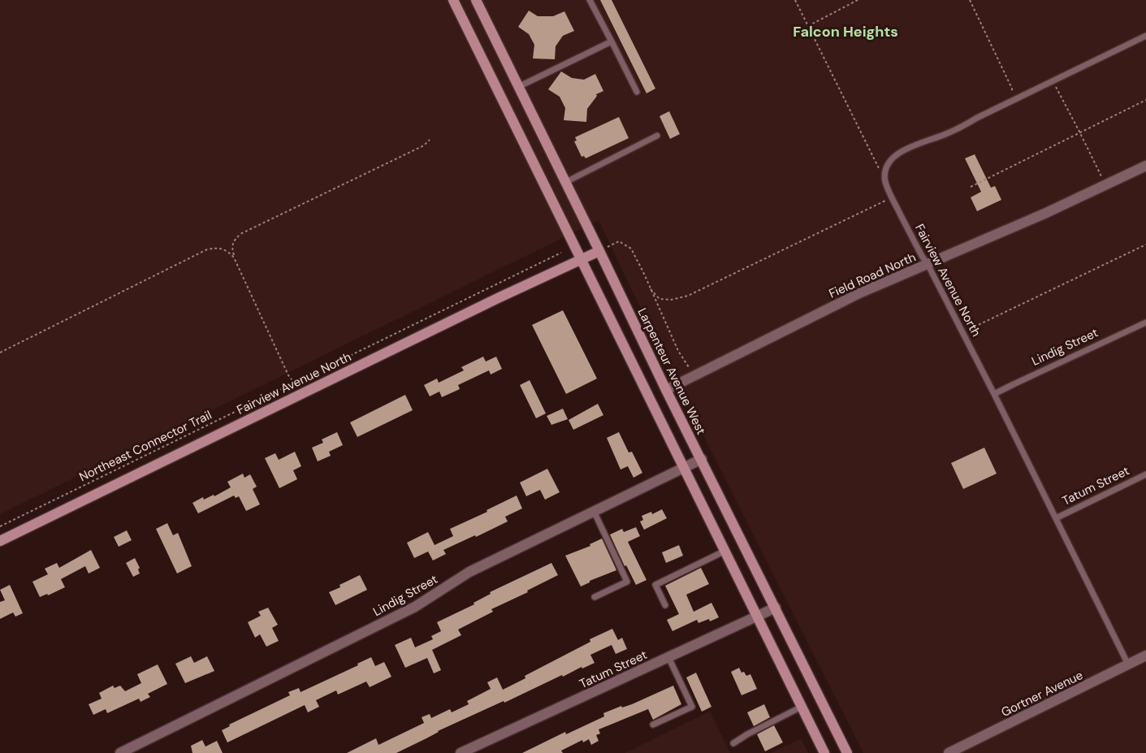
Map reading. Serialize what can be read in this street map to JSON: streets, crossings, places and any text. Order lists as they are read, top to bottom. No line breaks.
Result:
{"streets":{"main road":["Fairview Avenue North","Larpenteur Avenue West"],"street":["Field Road North","Lindig Street","Tatum Street","Gortner Avenue"],"path":["Northeast Connector Trail"]},"crossings":[["Field Road North","Fairview Avenue North"],["Field Road North","Larpenteur Avenue West"],["Fairview Avenue North","Lindig Street"],["Fairview Avenue North","Larpenteur Avenue West"],["Fairview Avenue North","Tatum Street"],["Fairview Avenue North","Gortner Avenue"],["Lindig Street","Larpenteur Avenue West"],["Larpenteur Avenue West","Tatum Street"]],"districts":["Falcon Heights"]}
